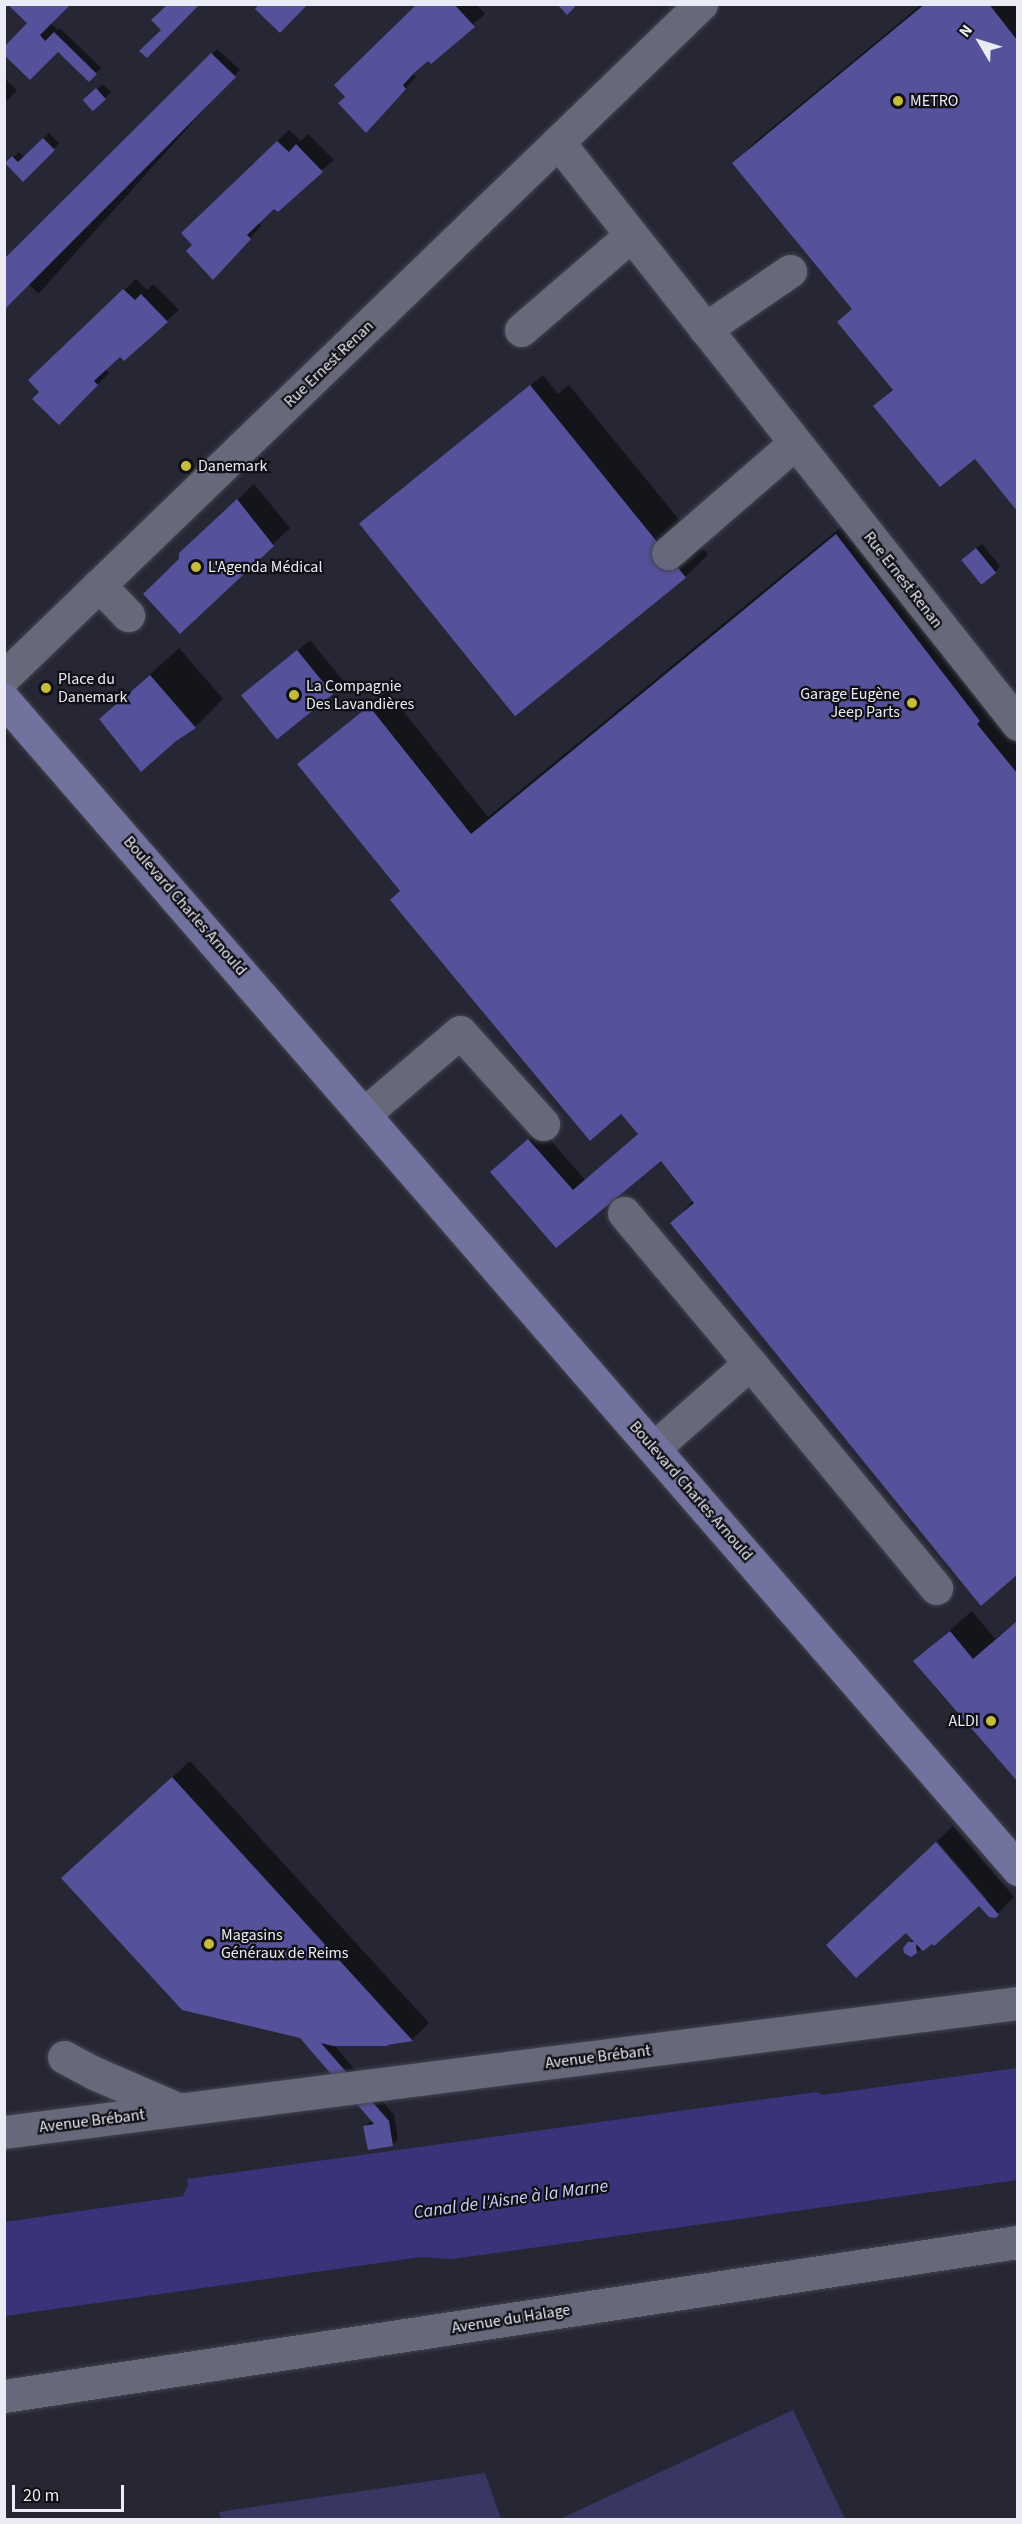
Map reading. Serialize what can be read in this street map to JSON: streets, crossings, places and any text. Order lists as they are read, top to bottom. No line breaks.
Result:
{"streets":{"main road":["Boulevard Charles Arnould"],"street":["Rue Ernest Renan","Avenue Brébant","Avenue du Halage"]},"water":["Canal de l'Aisne à la Marne"],"places":["METRO","Danemark","L'Agenda Médical","Place du Danemark","La Compagnie Des Lavandières","Garage Eugène Jeep Parts","ALDI","Magasins Généraux de Reims"],"scale_bar":"20 m","north":"top left"}
